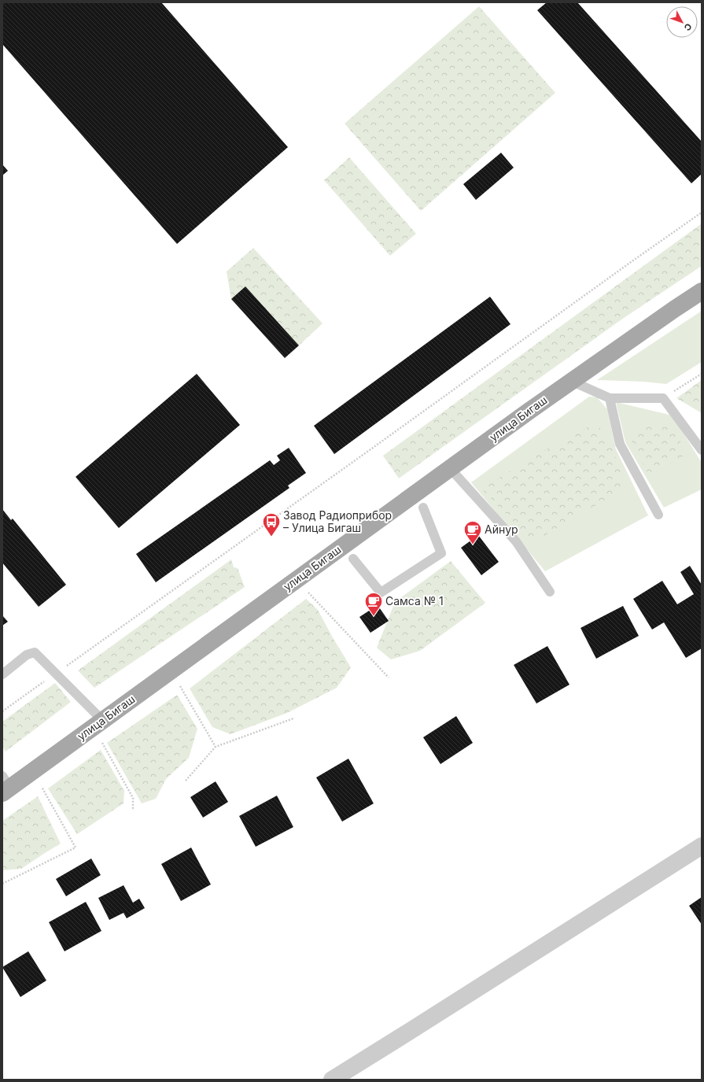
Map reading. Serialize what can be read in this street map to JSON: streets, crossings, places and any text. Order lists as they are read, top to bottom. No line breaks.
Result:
{"streets":{"main road":["улица Бигаш"]},"places":{"bus stop":["Завод Радиоприбор – Улица Бигаш"],"cafe":["Айнур","Самса № 1"]},"north":"bottom right"}
